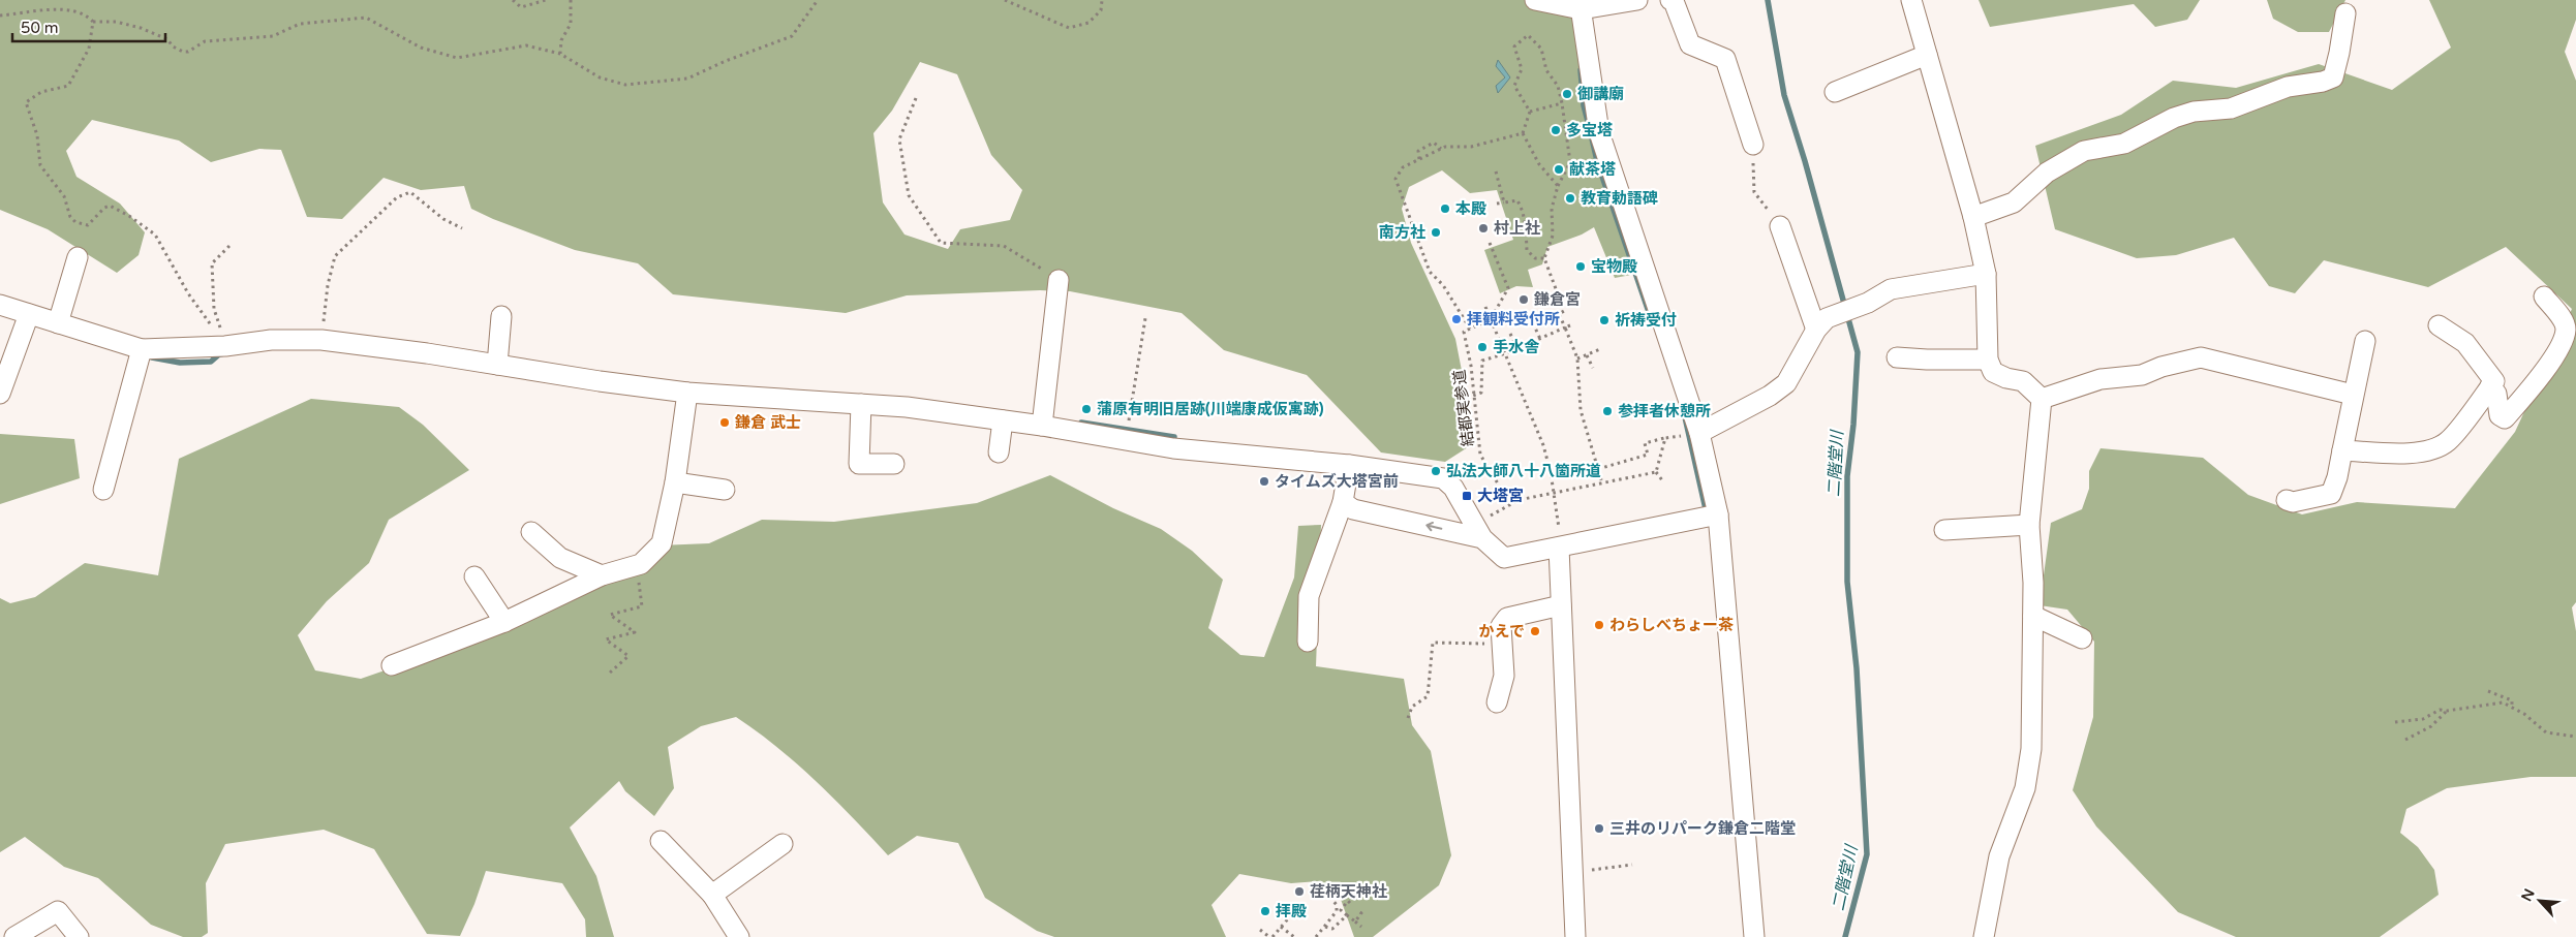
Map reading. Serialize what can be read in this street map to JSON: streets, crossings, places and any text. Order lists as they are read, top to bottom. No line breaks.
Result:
{"streets":{"path":["結都実参道"]},"water":["二階堂川"],"places":{"other":["御講廟","多宝塔","献茶塔","教育勅語碑","本殿","村上社","南方社","宝物殿","鎌倉宮","拝観料受付所","祈祷受付","手水舎","蒲原有明旧居跡(川端康成仮寓跡)","参拝者休憩所","鎌倉 武士","弘法大師八十八箇所道","タイムズ大塔宮前","わらしべちょー茶","かえで","三井のリパーク鎌倉二階堂","荏柄天神社","拝殿"],"transit":["大塔宮"]},"scale_bar":"50 m","north":"top left"}
